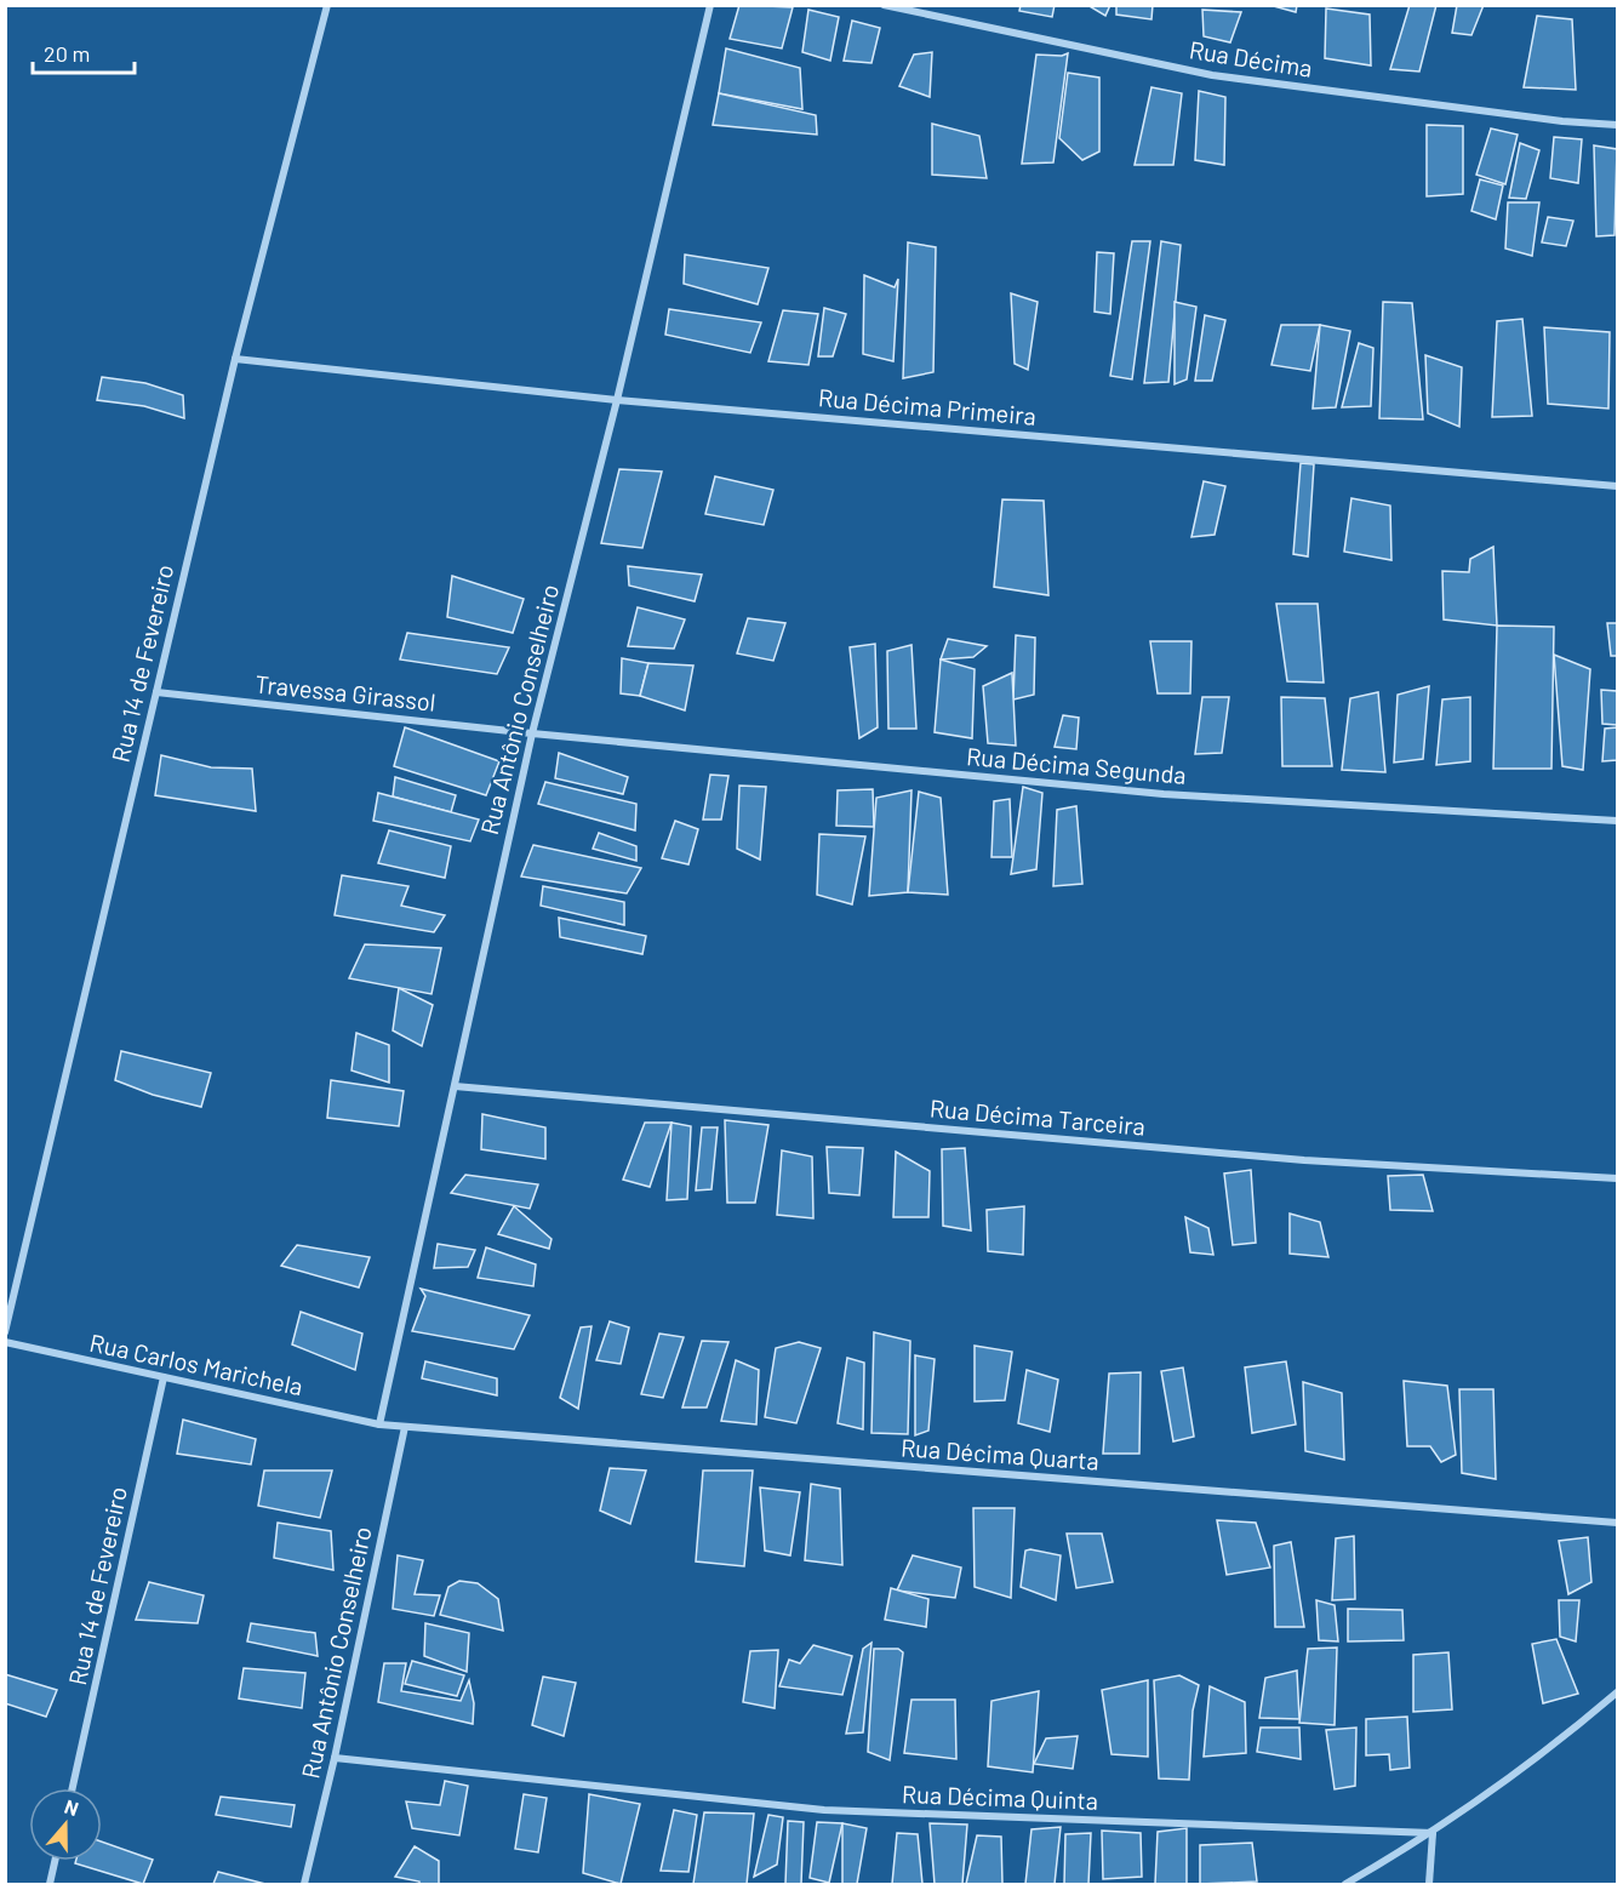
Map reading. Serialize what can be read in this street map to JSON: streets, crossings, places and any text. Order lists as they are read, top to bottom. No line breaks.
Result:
{"streets":{"street":["Rua Décima","Rua Décima Primeira","Rua 14 de Fevereiro","Travessa Girassol","Rua Antônio Conselheiro","Rua Décima Segunda","Rua Décima Tarceira","Rua Carlos Marichela","Rua Décima Quarta","Rua Décima Quinta"]},"crossings":[["Rua Décima Primeira","Rua 14 de Fevereiro"],["Rua Décima Primeira","Rua Antônio Conselheiro"],["Rua 14 de Fevereiro","Travessa Girassol"],["Rua 14 de Fevereiro","Rua Carlos Marichela"],["Travessa Girassol","Rua Antônio Conselheiro"],["Travessa Girassol","Rua Décima Segunda"],["Rua Antônio Conselheiro","Rua Décima Segunda"],["Rua Antônio Conselheiro","Rua Décima Tarceira"],["Rua Antônio Conselheiro","Rua Carlos Marichela"],["Rua Antônio Conselheiro","Rua Décima Quarta"],["Rua Antônio Conselheiro","Rua Décima Quinta"],["Rua Carlos Marichela","Rua Décima Quarta"]],"scale_bar":"20 m","north":"top"}
